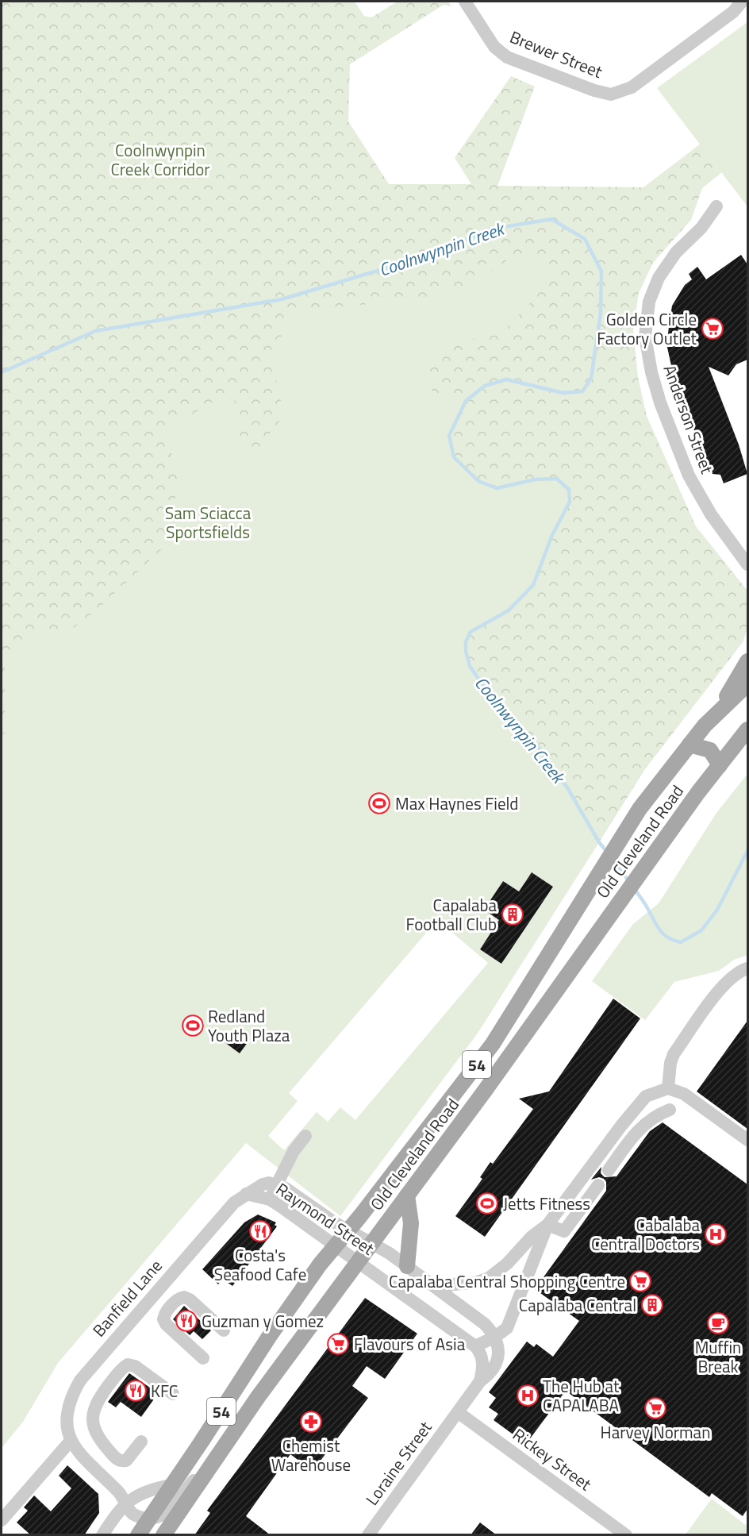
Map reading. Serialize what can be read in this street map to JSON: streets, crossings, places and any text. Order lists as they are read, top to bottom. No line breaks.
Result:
{"streets":{"main road":["Old Cleveland Road","54"],"street":["Brewer Street","Anderson Street","Raymond Street","Banfield Lane","Rickey Street","Loraine Street"]},"crossings":[["Old Cleveland Road","Raymond Street"],["Old Cleveland Road","Banfield Lane"],["Raymond Street","Banfield Lane"],["Rickey Street","Loraine Street"]],"water":["Coolnwynpin Creek"],"parks":["Coolnwynpin Creek Corridor","Sam Sciacca Sportsfields"],"places":{"supermarket":["Golden Circle Factory Outlet","Capalaba Central Shopping Centre","Flavours of Asia","Harvey Norman"],"sports":["Max Haynes Field","Redland Youth Plaza","Jetts Fitness"],"building":["Capalaba Football Club","Capalaba Central"],"restaurant":["Costa's Seafood Cafe","Guzman y Gomez","KFC"],"hospital":["Cabalaba Central Doctors","The Hub at CAPALABA"],"cafe":["Muffin Break"],"pharmacy":["Chemist Warehouse"]}}
